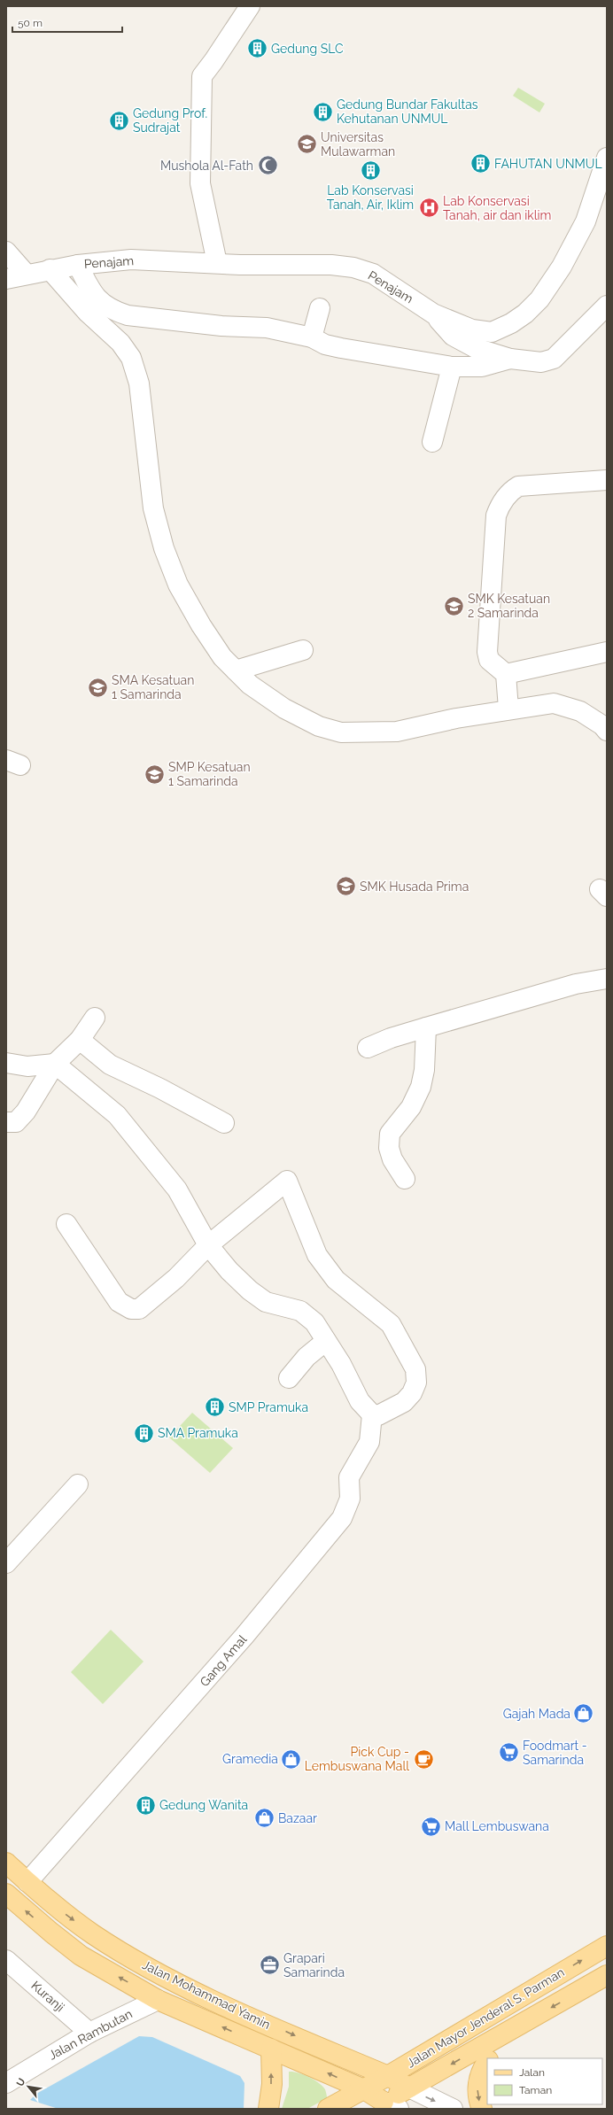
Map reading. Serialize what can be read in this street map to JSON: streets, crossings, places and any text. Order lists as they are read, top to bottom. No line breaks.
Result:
{"streets":{"main road":["Jalan Mohammad Yamin","Jalan Mayor Jenderal S. Parman"],"street":["Penajam","Gang Amal","Kuranji","Jalan Rambutan"]},"crossings":[["Gang Amal","Jalan Mohammad Yamin"],["Jalan Mohammad Yamin","Jalan Mayor Jenderal S. Parman"],["Jalan Mohammad Yamin","Jalan Rambutan"],["Kuranji","Jalan Rambutan"]],"places":{"building":["Gedung SLC","Gedung Bundar Fakultas Kehutanan UNMUL","Gedung Prof. Sudrajat","FAHUTAN UNMUL","Lab Konservasi Tanah, Air, Iklim","SMP Pramuka","SMA Pramuka","Gedung Wanita"],"school or university":["Universitas Mulawarman","SMK Kesatuan 2 Samarinda","SMA Kesatuan 1 Samarinda","SMP Kesatuan 1 Samarinda","SMK Husada Prima"],"mosque":["Mushola Al-Fath"],"hospital":["Lab Konservasi Tanah, air dan iklim"],"shop":["Gajah Mada","Gramedia","Bazaar"],"supermarket":["Foodmart - Samarinda","Mall Lembuswana"],"cafe":["Pick Cup - Lembuswana Mall"],"office":["Grapari Samarinda"]},"legend":["Jalan","Taman"],"scale_bar":"50 m","north":"top left"}
